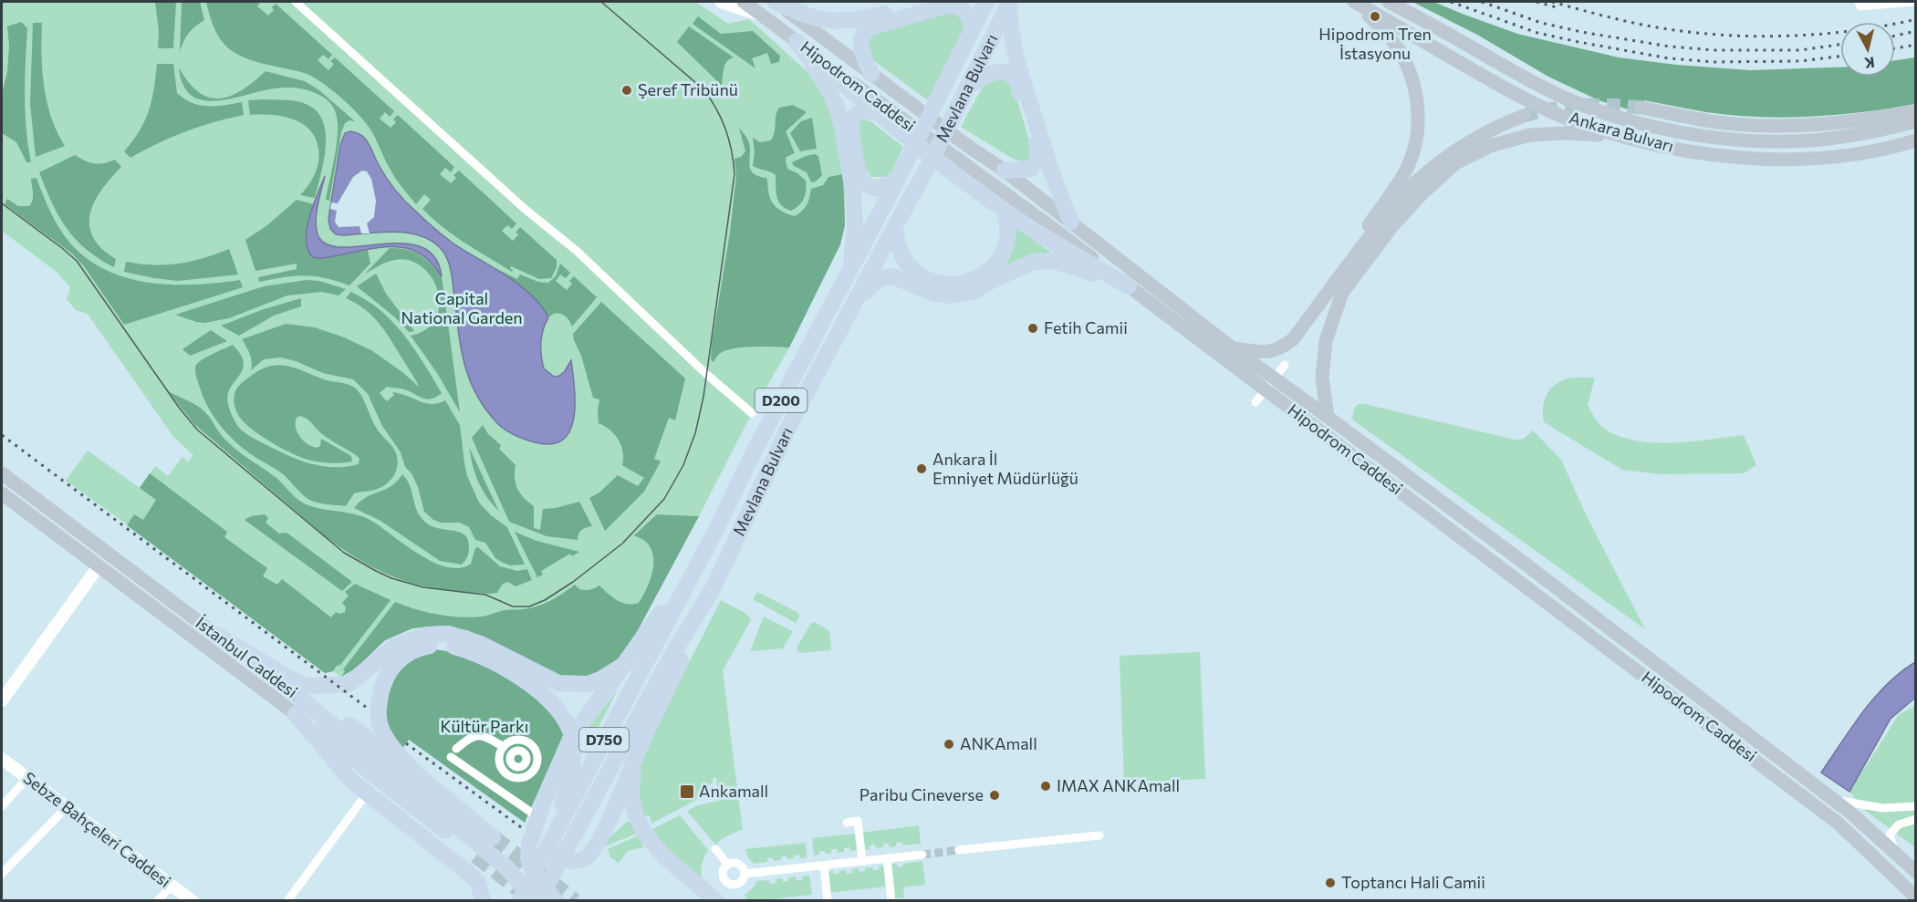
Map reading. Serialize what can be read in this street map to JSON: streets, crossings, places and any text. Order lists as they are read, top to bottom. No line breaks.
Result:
{"streets":{"highway":["Mevlana Bulvarı","D200","İstanbul Caddesi","D750"],"main road":["Hipodrom Caddesi","Ankara Bulvarı"],"street":["Sebze Bahçeleri Caddesi"]},"parks":["Capital National Garden","Kültür Parkı"],"places":{"other":["Hipodrom Tren İstasyonu","Şeref Tribünü","Fetih Camii","Ankara İl Emniyet Müdürlüğü","ANKAmall","IMAX ANKAmall","Paribu Cineverse","Toptancı Hali Camii"],"transit":["Ankamall"]},"north":"bottom"}
